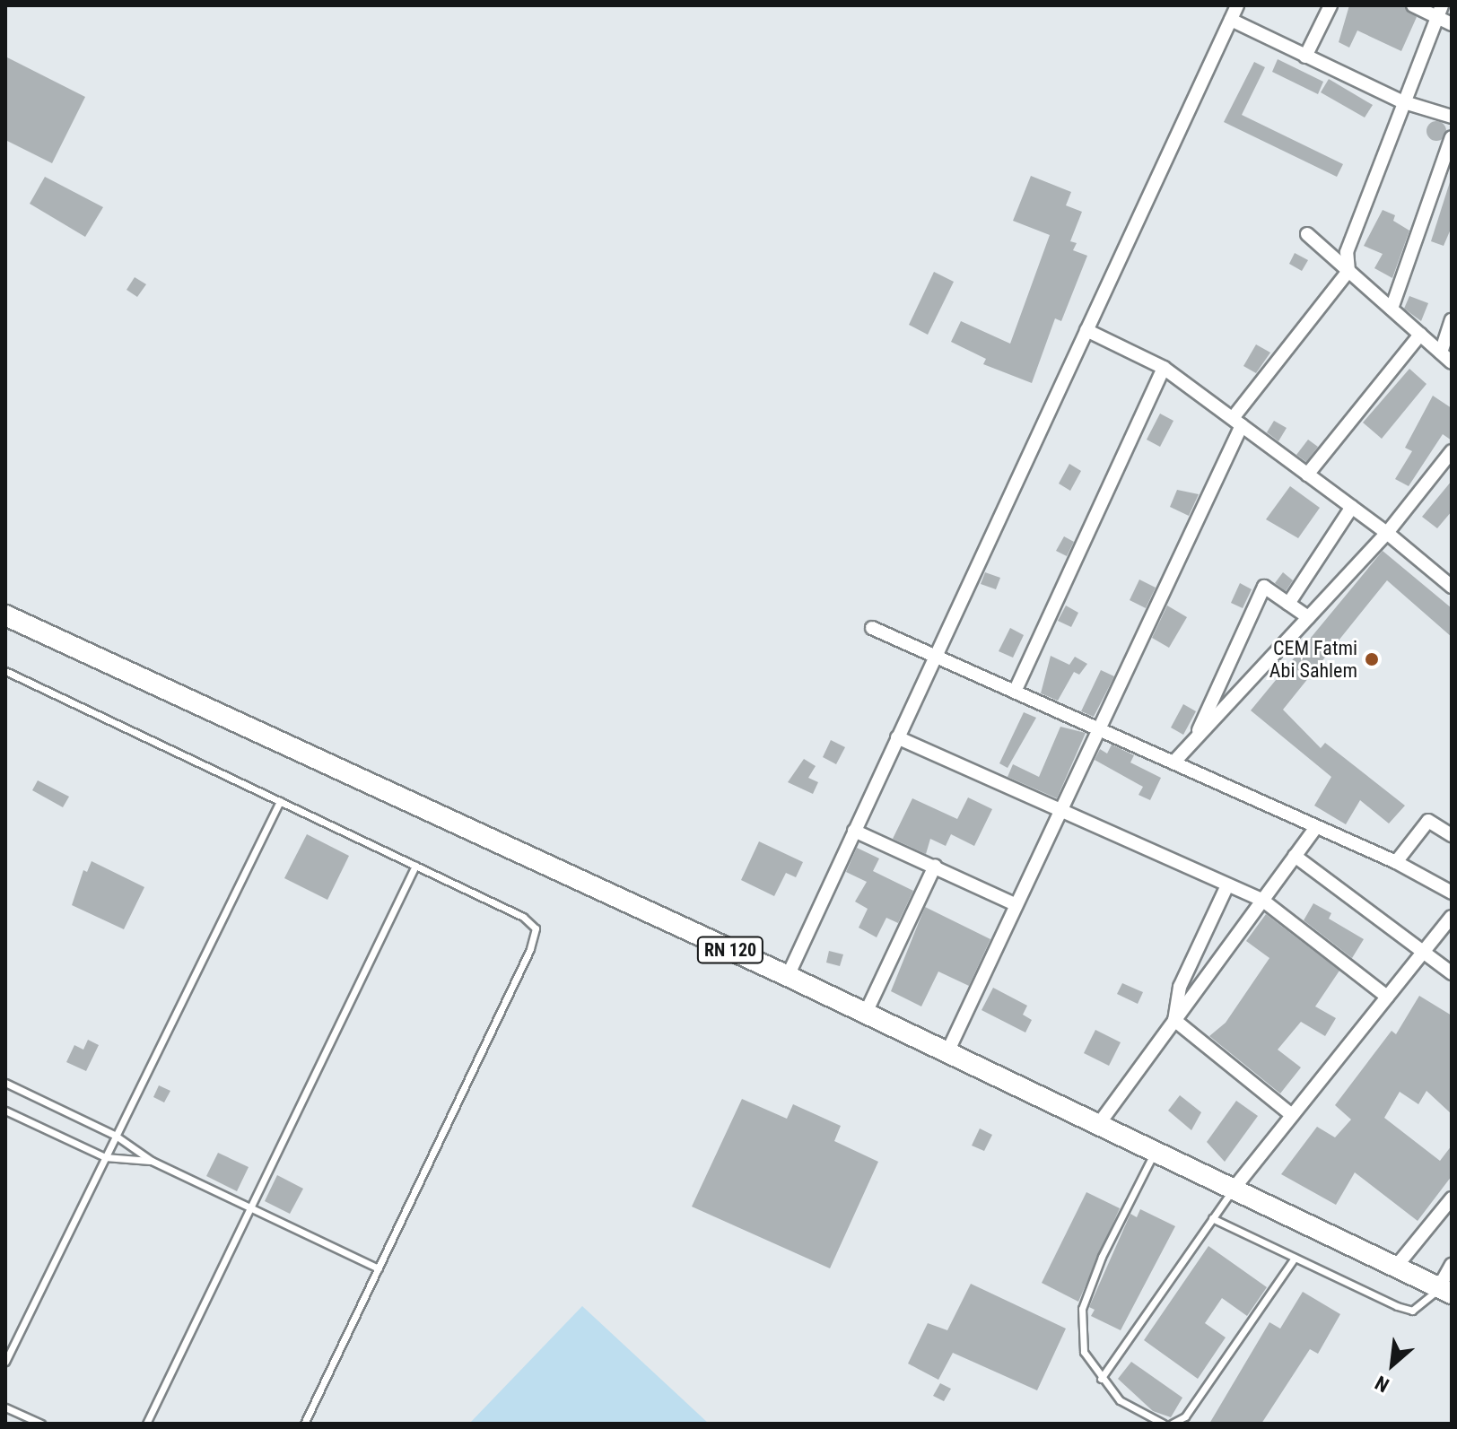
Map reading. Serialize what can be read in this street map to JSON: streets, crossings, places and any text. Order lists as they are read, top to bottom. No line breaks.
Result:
{"streets":{"main road":["RN 120"]},"places":["CEM Fatmi Abi Sahlem"],"north":"bottom left"}
